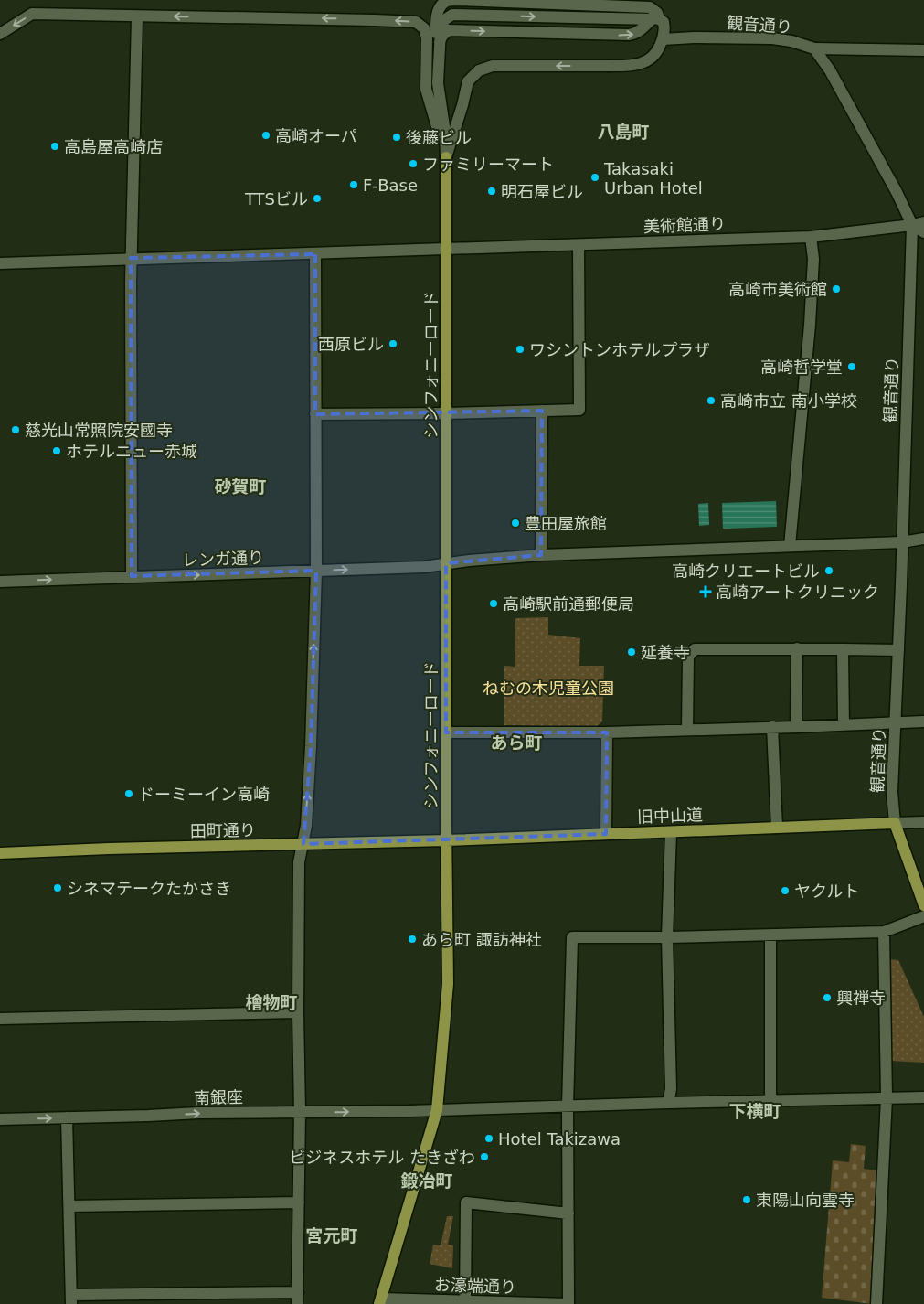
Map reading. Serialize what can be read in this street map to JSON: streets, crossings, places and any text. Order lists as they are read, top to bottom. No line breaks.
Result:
{"streets":{"main road":["観音通り","シンフォニーロード","旧中山道","田町通り"],"street":["美術館通り","レンガ通り","南銀座","お濠端通り"]},"crossings":[["観音通り","美術館通り"],["観音通り","レンガ通り"],["観音通り","旧中山道"],["美術館通り","シンフォニーロード"],["シンフォニーロード","レンガ通り"],["シンフォニーロード","旧中山道"],["シンフォニーロード","田町通り"],["シンフォニーロード","南銀座"],["シンフォニーロード","お濠端通り"],["旧中山道","田町通り"]],"one_way":["レンガ通り"],"districts":["八島町","砂賀町","あら町","檜物町","下横町","鍛冶町","宮元町"],"parks":["ねむの木児童公園"],"places":{"other":["高崎オーパ","後藤ビル","高島屋高崎店","ファミリーマート","Takasaki Urban Hotel","F-Base","明石屋ビル","TTSビル","高崎市美術館","西原ビル","ワシントンホテルプラザ","高崎哲学堂","高崎市立 南小学校","慈光山常照院安國寺","ホテルニュー赤城","豊田屋旅館","高崎クリエートビル","高崎駅前通郵便局","延養寺","ドーミーイン高崎","シネマテークたかさき","ヤクルト","あら町 諏訪神社","興禅寺","Hotel Takizawa","ビジネスホテル たきざわ","東陽山向雲寺"],"health":["高崎アートクリニック"]}}
